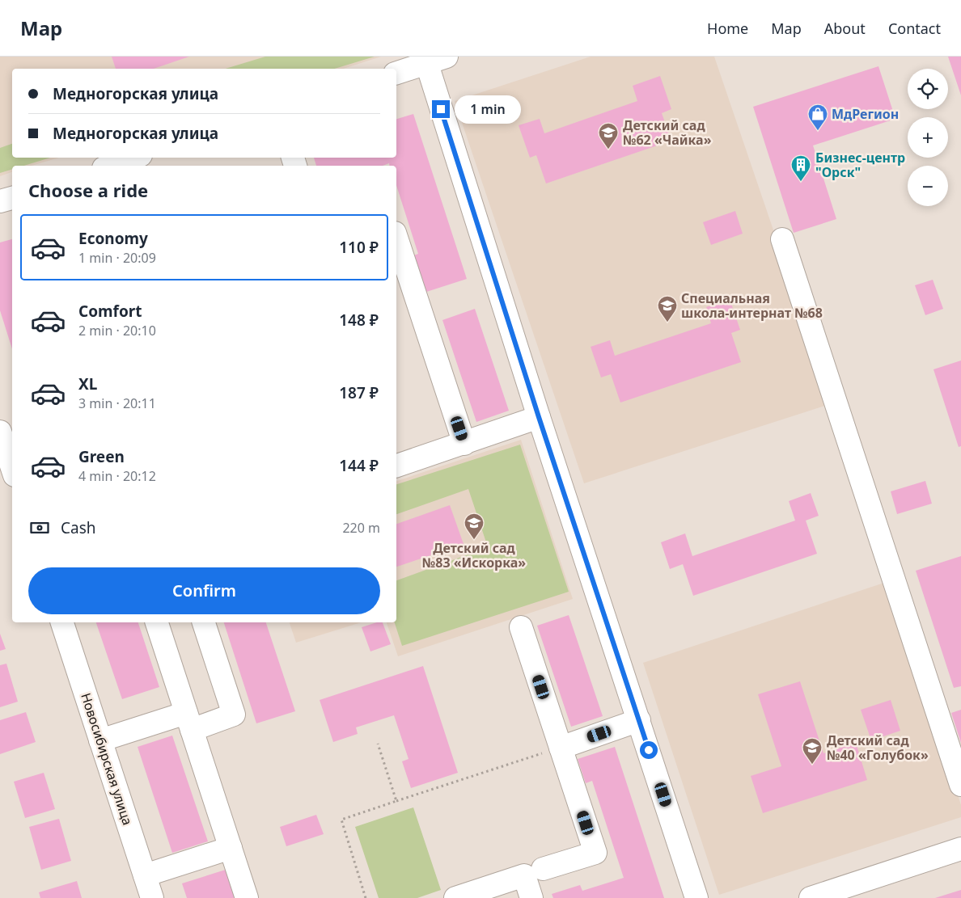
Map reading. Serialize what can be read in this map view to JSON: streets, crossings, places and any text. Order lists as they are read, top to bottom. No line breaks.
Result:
{"streets":{"street":["Новосибирская улица"]},"places":{"shop":["МдРегион"],"school or university":["Детский сад №62 «Чайка»","Специальная школа-интернат №68","Детский сад №83 «Искорка»","Детский сад №40 «Голубок»"],"building":["Бизнес-центр \"Орск\""]},"page":{"header":"Map","nav":["Home","Map","About","Contact"],"map_buttons":["+","−"],"banner":["Медногорская улица","Медногорская улица"],"bubble":"1 min","heading":"Choose a ride","list":[{"name":"Economy","note":"1 min · 20:09","value":"110 ₽"},{"name":"Comfort","note":"2 min · 20:10","value":"148 ₽"},{"name":"XL","note":"3 min · 20:11","value":"187 ₽"},{"name":"Green","note":"4 min · 20:12","value":"144 ₽"}],"pay":["Cash","220 m"],"buttons":"Confirm"}}
